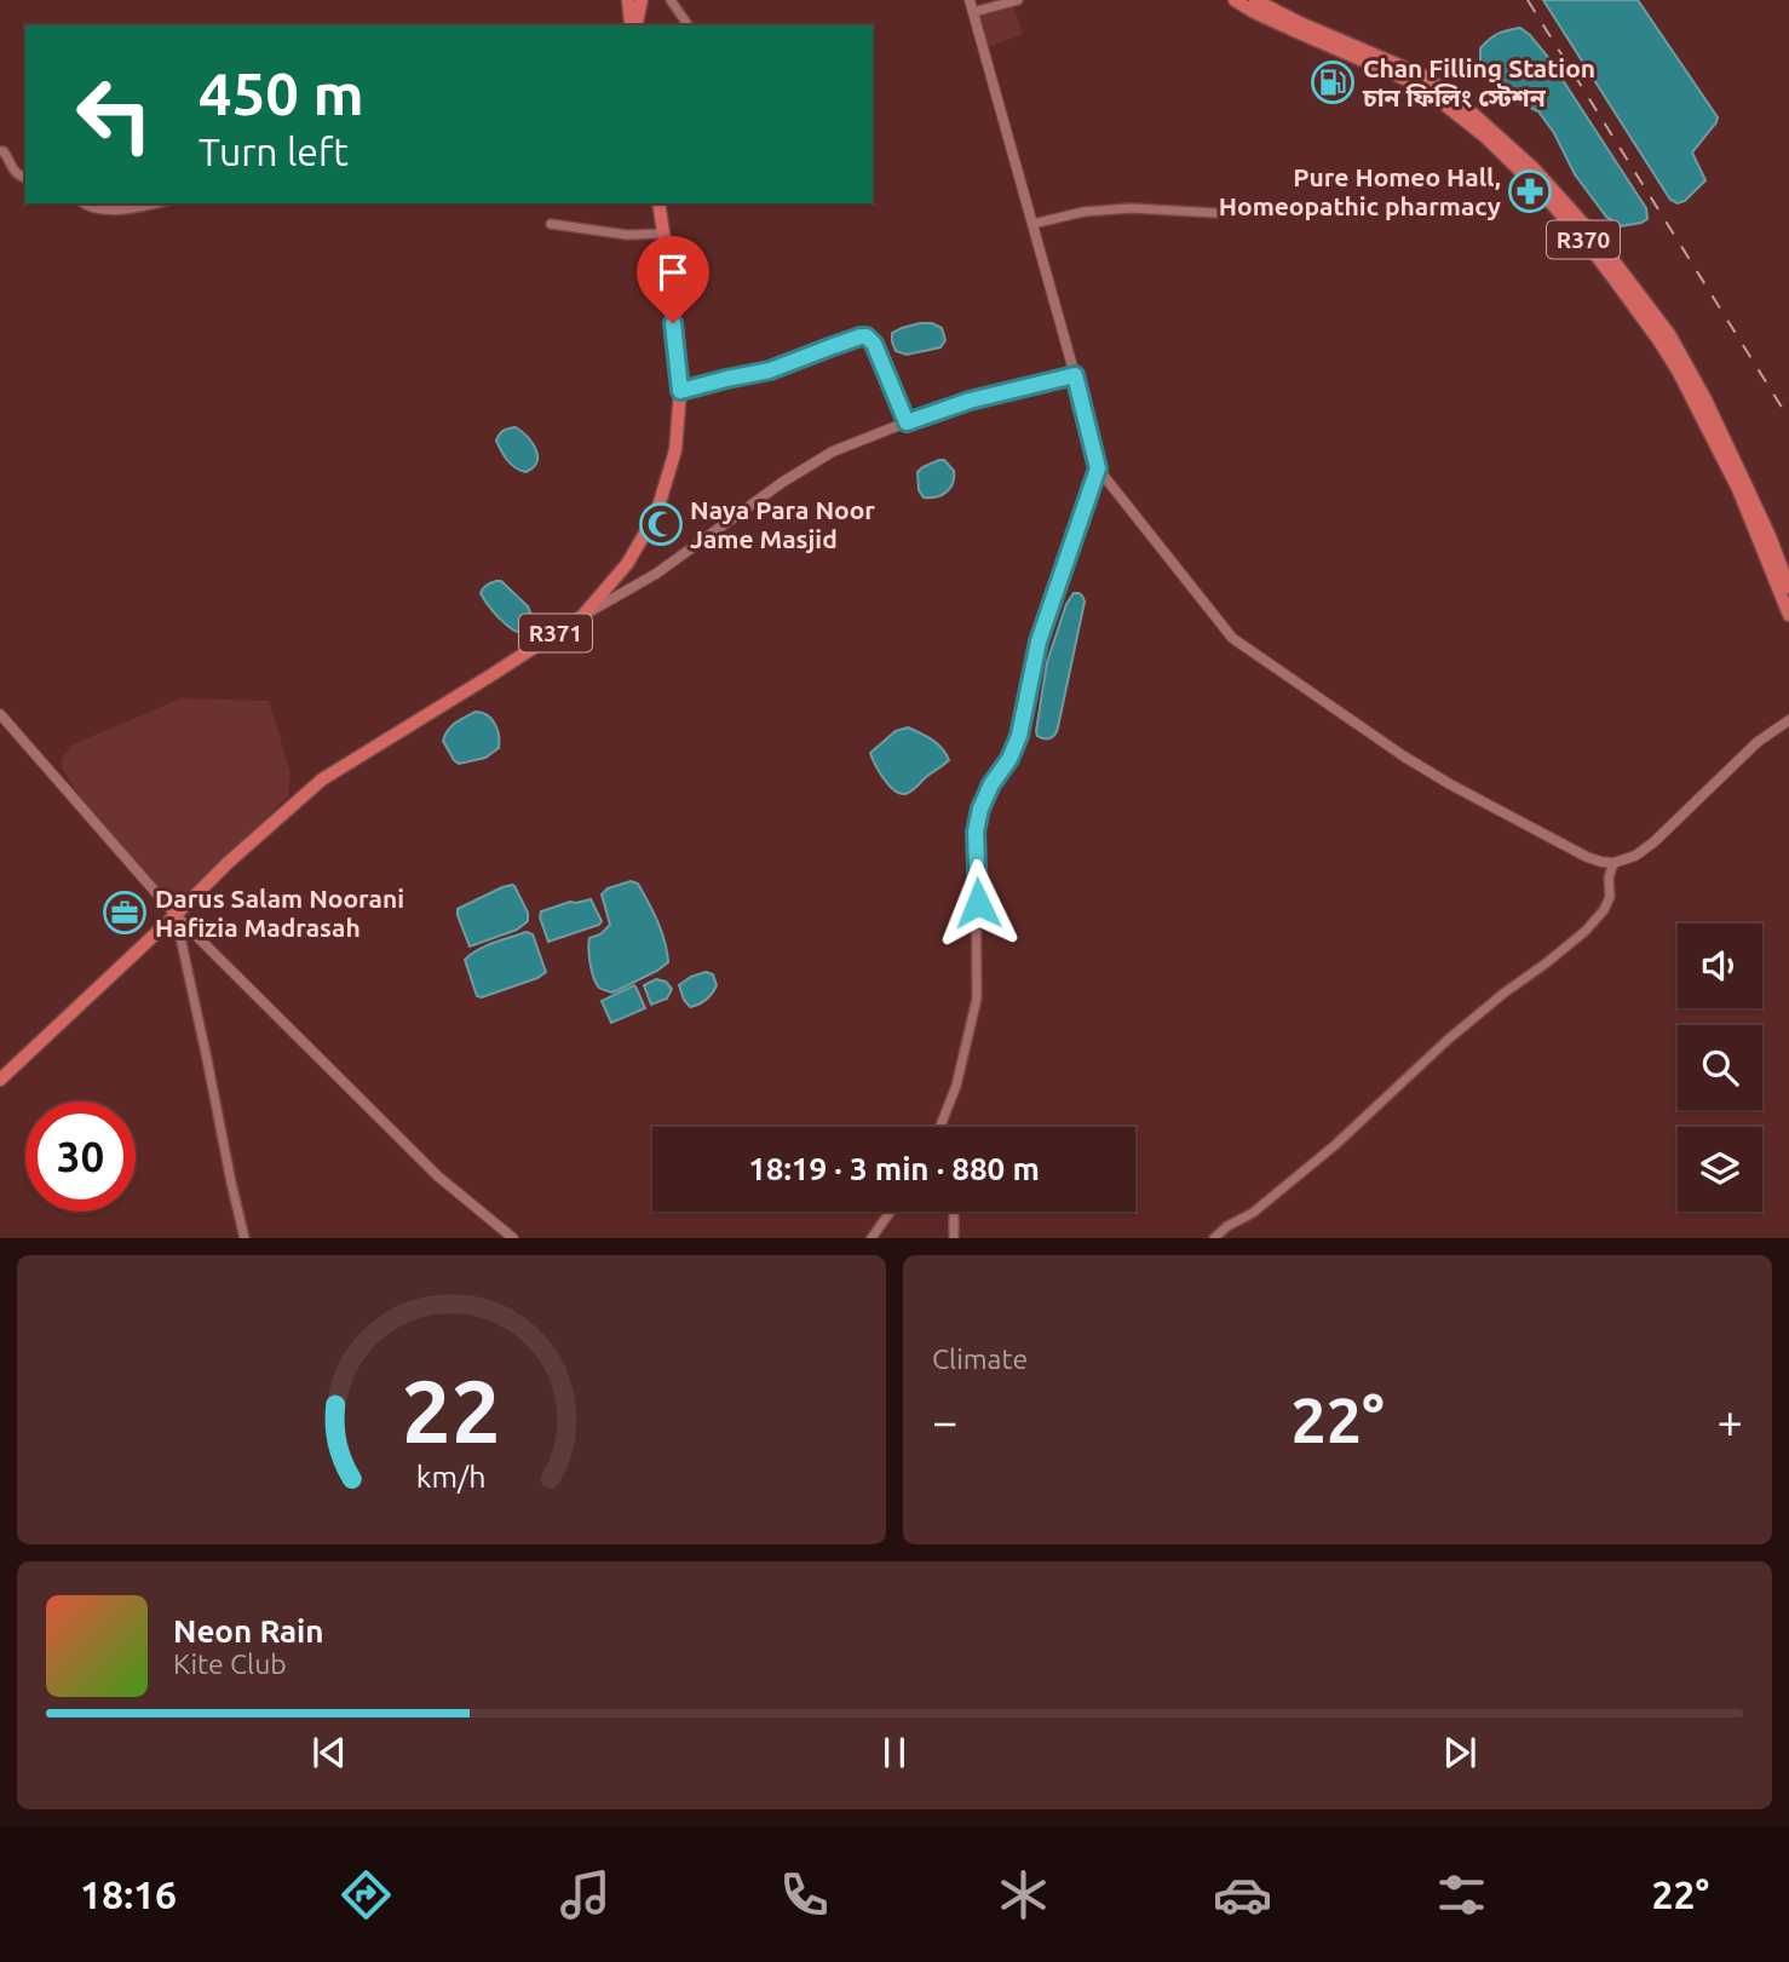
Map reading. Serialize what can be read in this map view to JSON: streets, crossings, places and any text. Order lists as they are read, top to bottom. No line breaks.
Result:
{"streets":{"main road":["R370","R371"]},"places":{"fuel station":["Chan Filling Station চান ফিলিং স্টেশন"],"pharmacy":["Pure Homeo Hall, Homeopathic pharmacy"],"mosque":["Naya Para Noor Jame Masjid"],"office":["Darus Salam Noorani Hafizia Madrasah"]},"page":{"turn":["450 m","Turn left"],"limit":"30","trip":"18:19 · 3 min · 880 m","tile":"Climate","heat":["−","22°","+"],"song":["Neon Rain","Kite Club"],"tabs":["18:16","22°"],"gauge":["22","km/h"]}}
